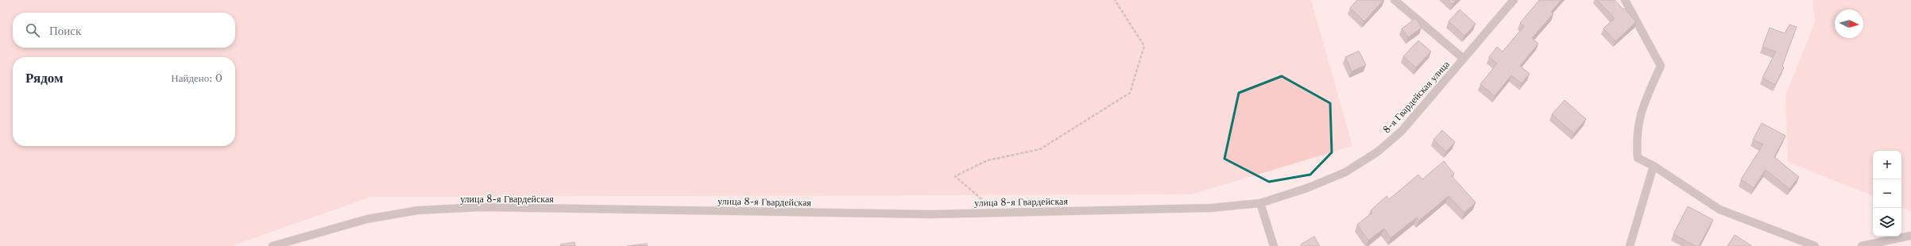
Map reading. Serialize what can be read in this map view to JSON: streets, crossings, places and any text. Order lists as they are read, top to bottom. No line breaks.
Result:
{"streets":{"street":["8-я Гвардейская улица","улица 8-я Гвардейская"]},"crossings":[["8-я Гвардейская улица","улица 8-я Гвардейская"]],"north":"right","page":{"search":"Поиск","heading":["Рядом","Найдено: 0"],"map_buttons":["+","−"]}}
